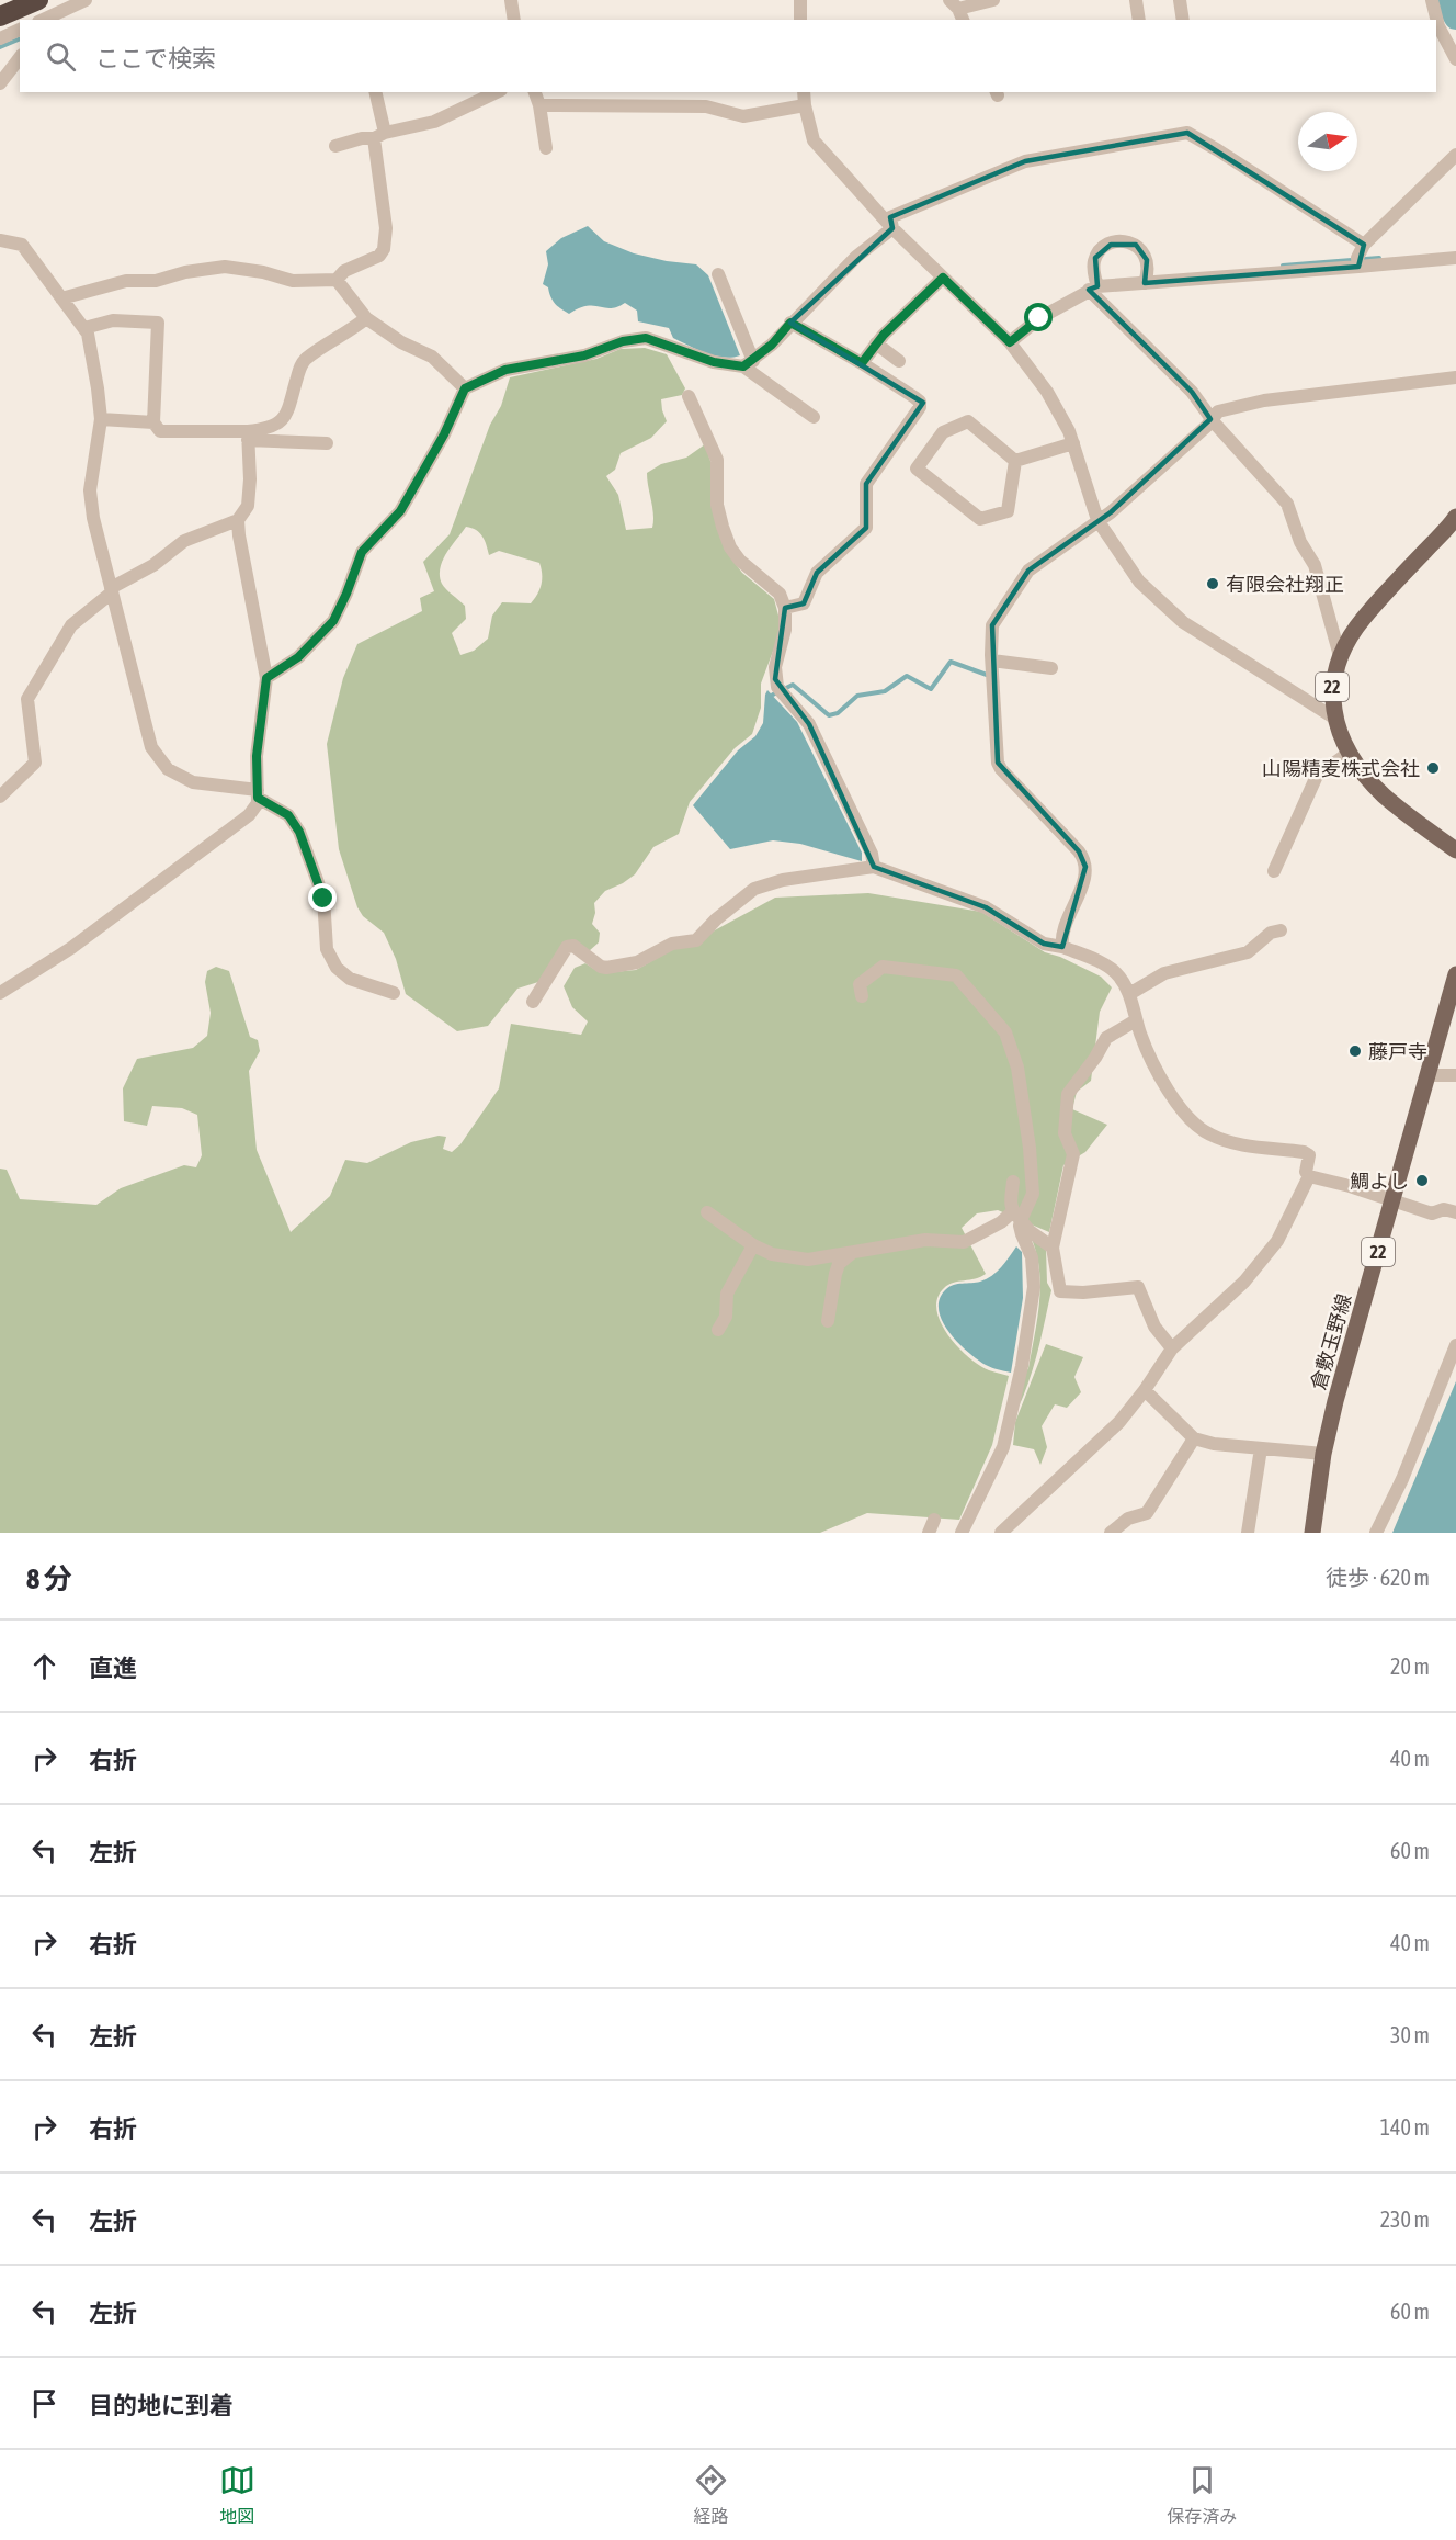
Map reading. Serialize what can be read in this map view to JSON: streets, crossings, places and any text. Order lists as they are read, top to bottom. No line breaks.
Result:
{"streets":{"main road":["22","倉敷玉野線"]},"places":["有限会社翔正","山陽精麦株式会社","藤戸寺","鯛よし"],"north":"right","page":{"search":"ここで検索","heading":["8 分","徒歩 · 620 m"],"list":[["直進","20 m"],["右折","40 m"],["左折","60 m"],["右折","40 m"],["左折","30 m"],["右折","140 m"],["左折","230 m"],["左折","60 m"],"目的地に到着"],"nav":["地図","経路","保存済み"]}}
